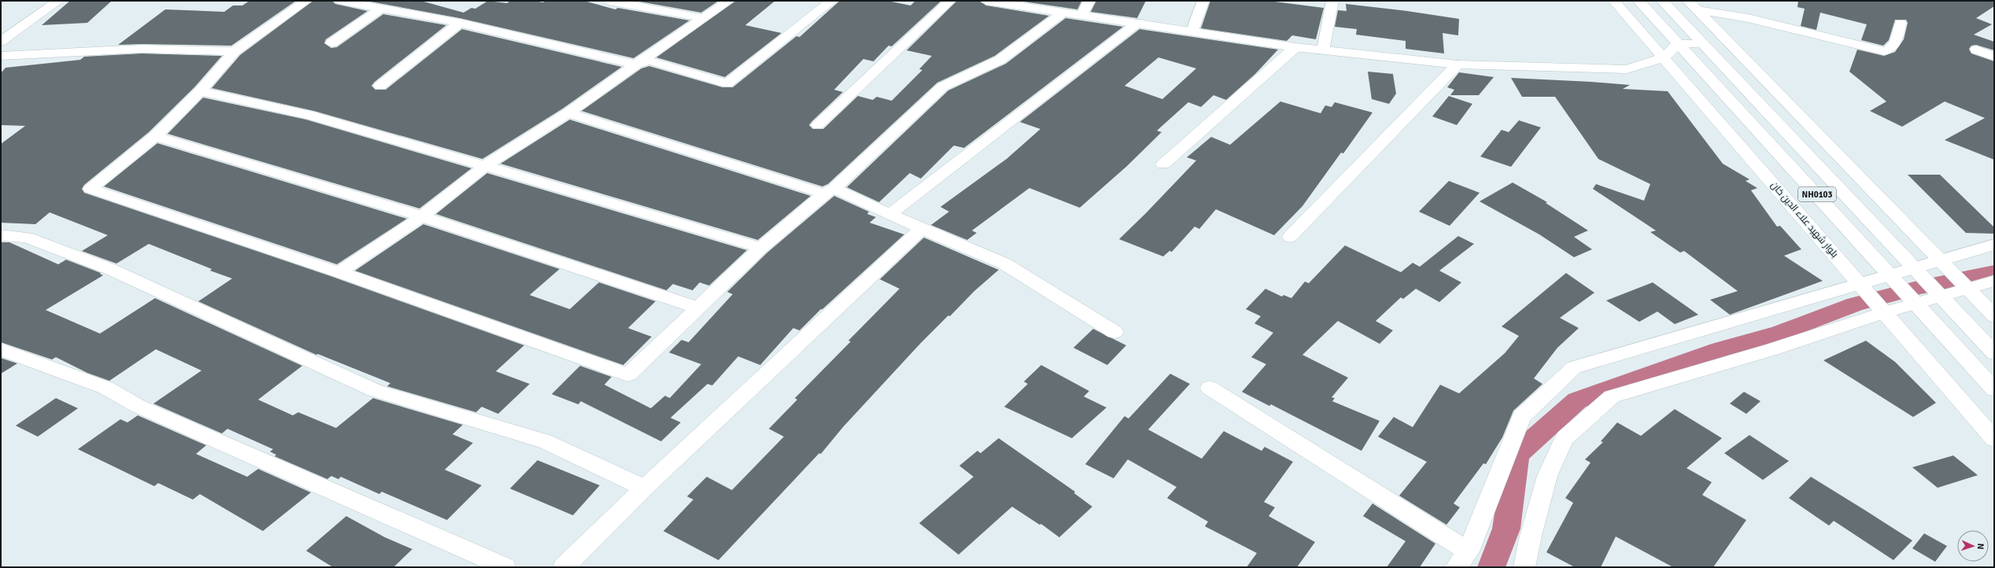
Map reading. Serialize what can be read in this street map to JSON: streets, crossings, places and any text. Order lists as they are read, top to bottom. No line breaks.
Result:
{"streets":{"main road":["NH0103","بلوار شهید علاء الدین خان"]},"north":"right"}
